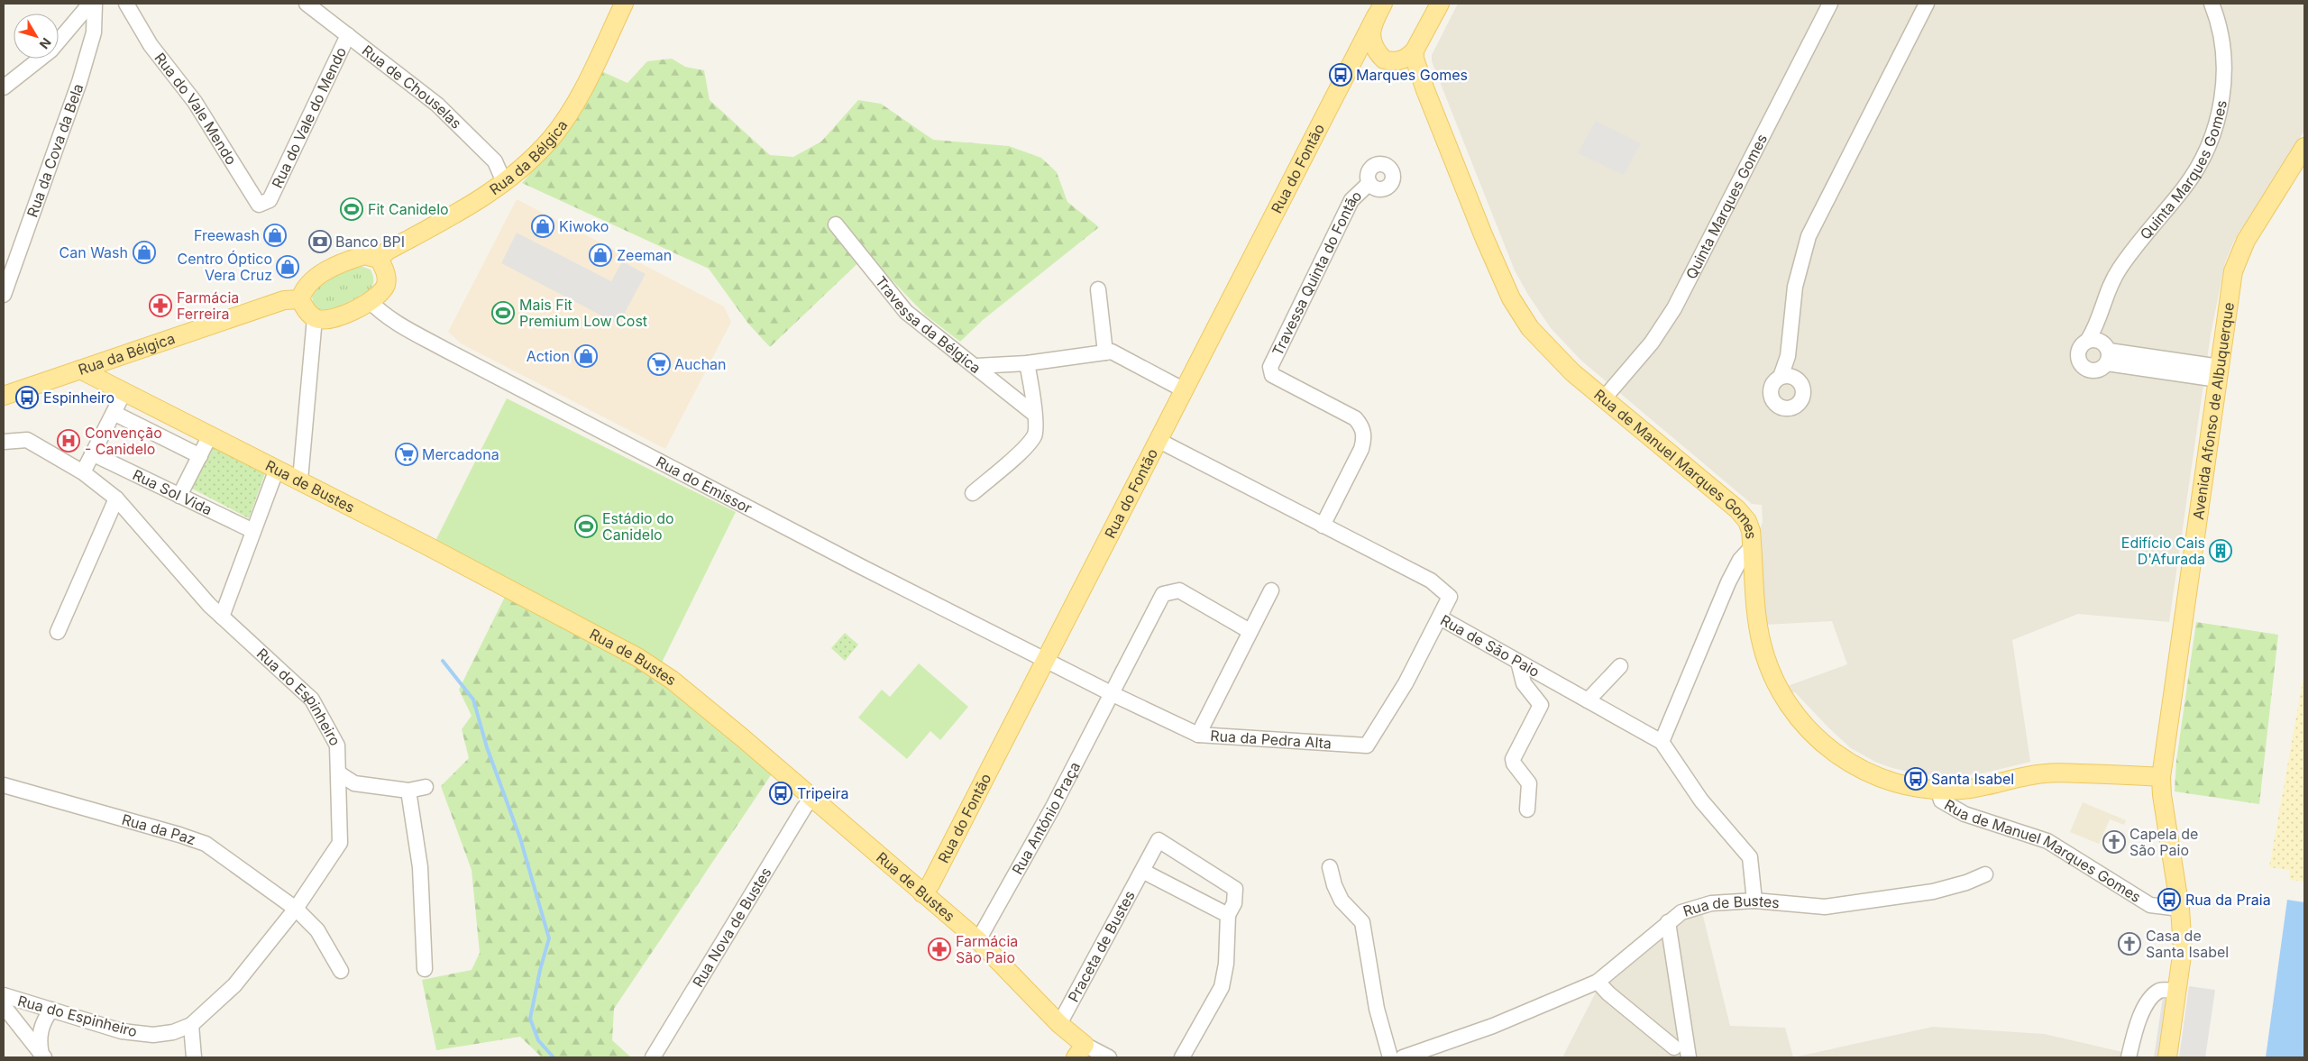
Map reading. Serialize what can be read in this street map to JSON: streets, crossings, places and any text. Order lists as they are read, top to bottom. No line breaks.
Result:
{"streets":{"main road":["Rua da Bélgica","Rua do Fontão","Avenida Afonso de Albuquerque","Rua de Manuel Marques Gomes","Rua de Bustes"],"street":["Rua de Chouselas","Rua do Vale Mendo","Rua do Vale do Mendo","Rua da Cova da Bela","Quinta Marques Gomes","Travessa Quinta do Fontão","Travessa da Bélgica","Rua do Emissor","Rua Sol Vida","Rua de São Paio","Rua do Espinheiro","Rua da Pedra Alta","Rua António Praça","Rua da Paz","Rua Nova de Bustes","Praceta de Bustes"]},"crossings":[["Rua de Chouselas","Rua do Vale do Mendo"],["Rua de Chouselas","Rua da Bélgica"],["Rua do Vale Mendo","Rua do Vale do Mendo"],["Rua da Bélgica","Rua de Bustes"],["Rua do Fontão","Rua de Manuel Marques Gomes"],["Rua do Fontão","Rua do Emissor"],["Rua do Fontão","Rua de Bustes"],["Rua do Fontão","Rua de São Paio"],["Rua do Fontão","Rua da Pedra Alta"],["Quinta Marques Gomes","Avenida Afonso de Albuquerque"],["Quinta Marques Gomes","Rua de Manuel Marques Gomes"],["Travessa Quinta do Fontão","Rua de São Paio"],["Avenida Afonso de Albuquerque","Rua de Manuel Marques Gomes"],["Rua do Emissor","Rua da Pedra Alta"],["Rua de Bustes","Rua de São Paio"],["Rua de Bustes","Rua António Praça"],["Rua de Bustes","Rua Nova de Bustes"],["Rua de Bustes","Praceta de Bustes"],["Rua de São Paio","Rua da Pedra Alta"],["Rua do Espinheiro","Rua da Paz"],["Rua da Pedra Alta","Rua António Praça"]],"places":{"bus stop":["Marques Gomes","Espinheiro","Santa Isabel","Tripeira","Rua da Praia"],"sports":["Fit Canidelo","Mais Fit Premium Low Cost","Estádio do Canidelo"],"shop":["Kiwoko","Freewash","Can Wash","Zeeman","Centro Óptico Vera Cruz","Action"],"bank":["Banco BPI"],"pharmacy":["Farmácia Ferreira","Farmácia São Paio"],"supermarket":["Auchan","Mercadona"],"hospital":["Convenção - Canidelo"],"building":["Edifício Cais D'Afurada"],"church":["Capela de São Paio","Casa de Santa Isabel"]},"north":"bottom right"}
